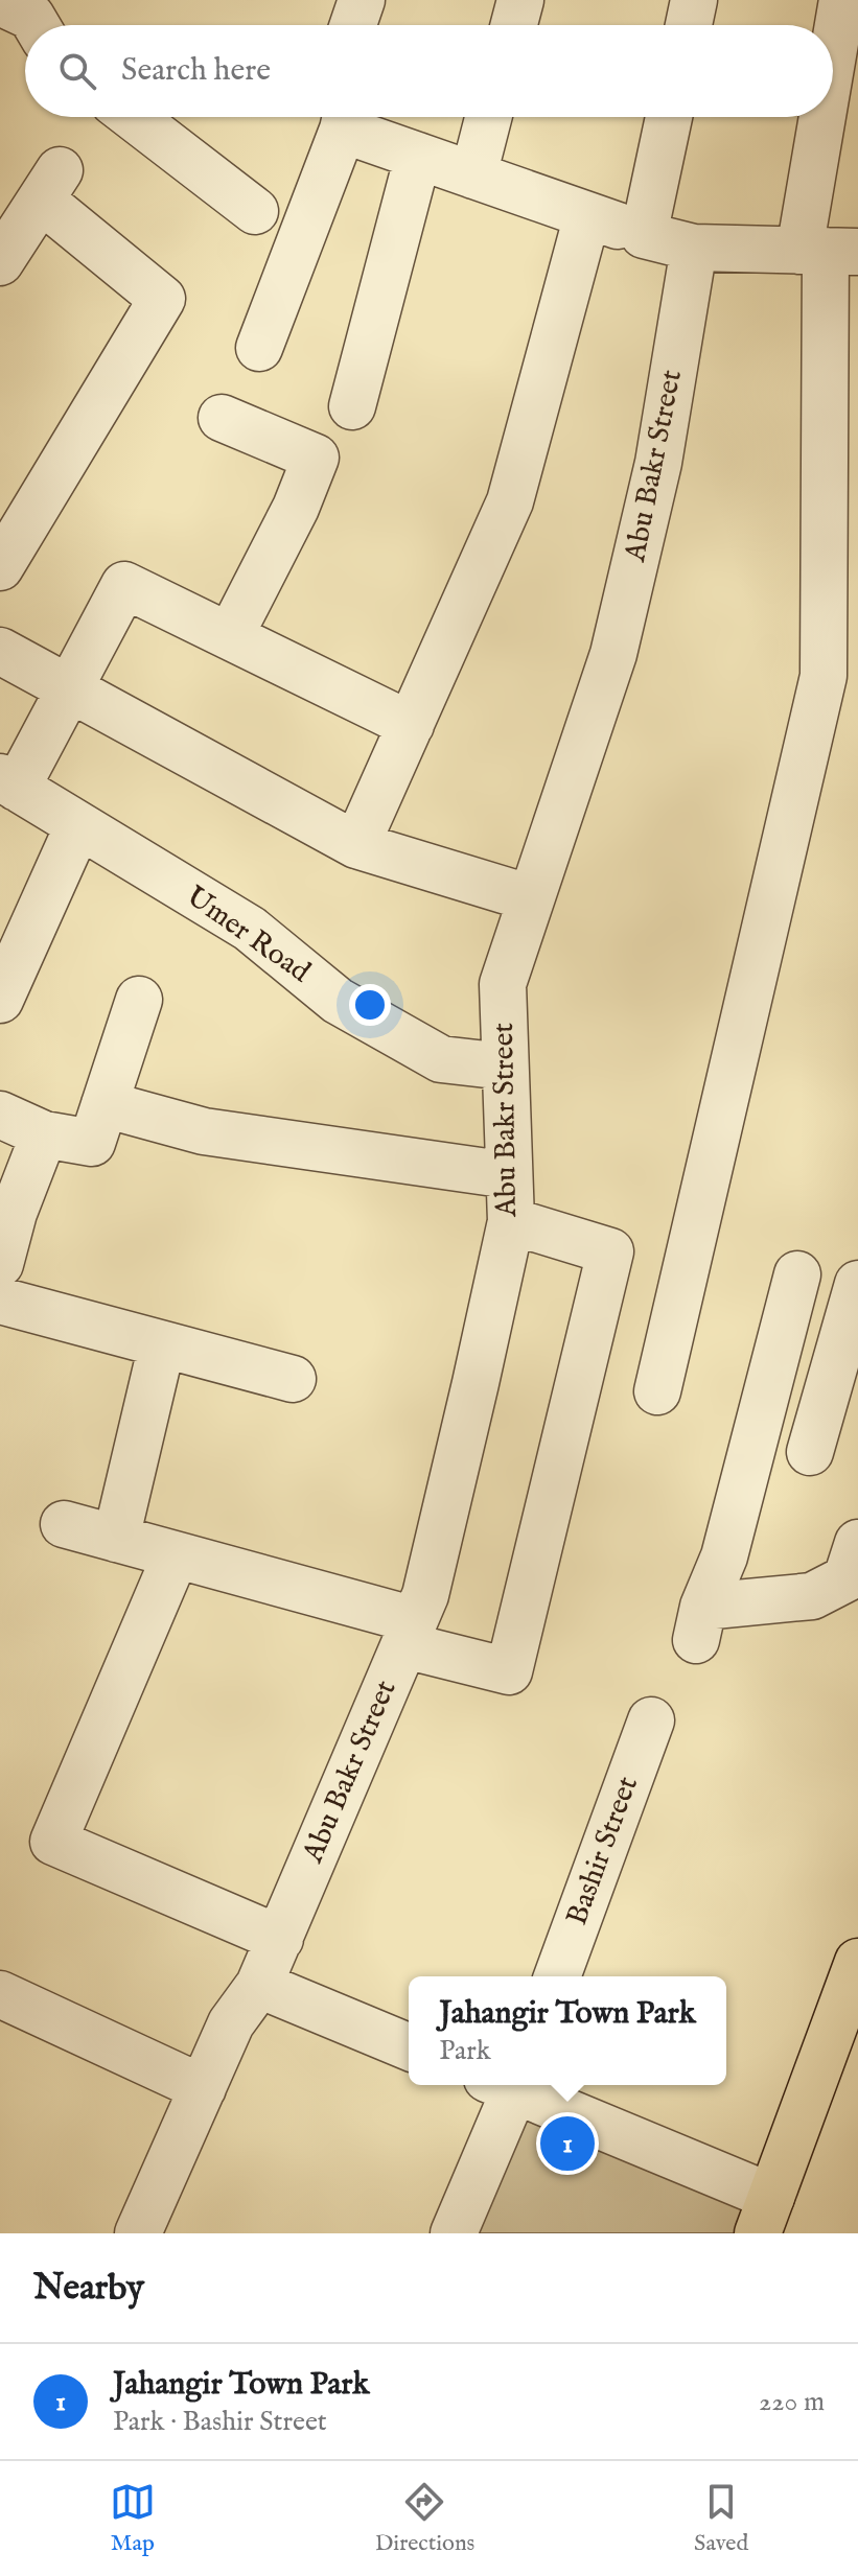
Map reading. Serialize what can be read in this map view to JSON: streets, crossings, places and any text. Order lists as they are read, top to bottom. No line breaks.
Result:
{"streets":{"street":["Abu Bakr Street","Umer Road","Bashir Street"]},"crossings":[["Abu Bakr Street","Umer Road"]],"page":{"search":"Search here","popup":["Jahangir Town Park","Park"],"pins":"1","heading":"Nearby","list":[{"mark":"1","name":"Jahangir Town Park","note":"Park · Bashir Street","value":"220 m"}],"nav":["Map","Directions","Saved"]}}
